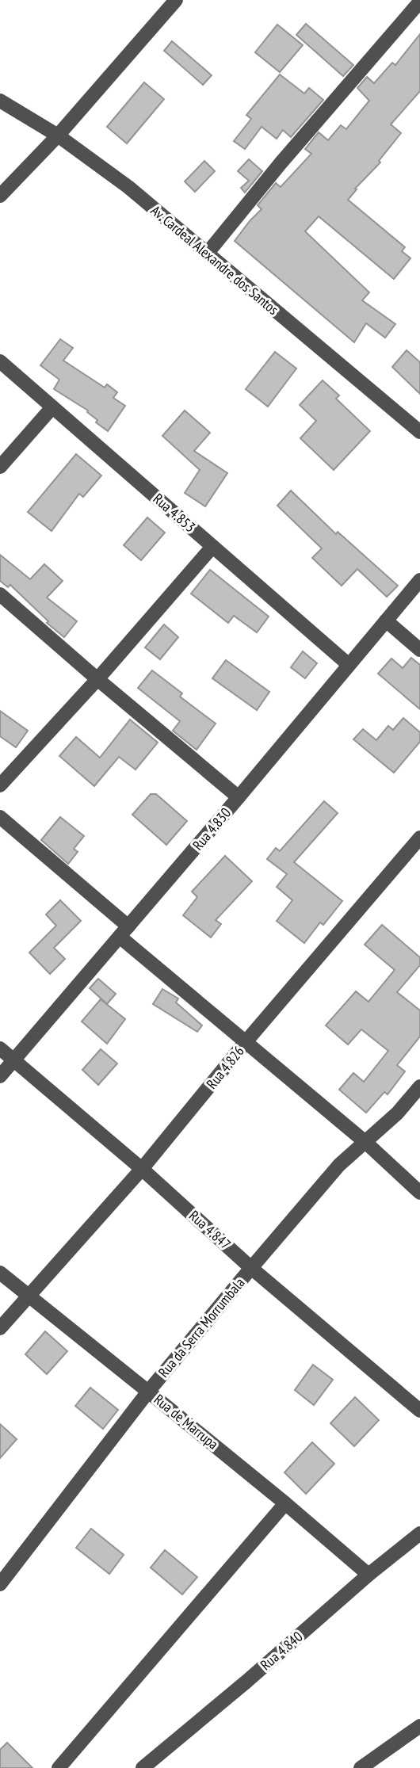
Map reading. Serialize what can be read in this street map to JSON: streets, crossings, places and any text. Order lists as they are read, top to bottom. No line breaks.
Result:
{"streets":{"street":["Av. Cardeal Alexandre dos Santos","Rua 4.853","Rua 4.830","Rua 4.826","Rua 4.847","Rua da Serra Morrumbala","Rua de Marrupa","Rua 4.840"]},"crossings":[["Rua 4.853","Rua 4.830"],["Rua 4.830","Rua 4.847"],["Rua 4.826","Rua 4.847"],["Rua 4.826","Rua de Marrupa"],["Rua 4.847","Rua da Serra Morrumbala"],["Rua da Serra Morrumbala","Rua de Marrupa"],["Rua de Marrupa","Rua 4.840"]]}
